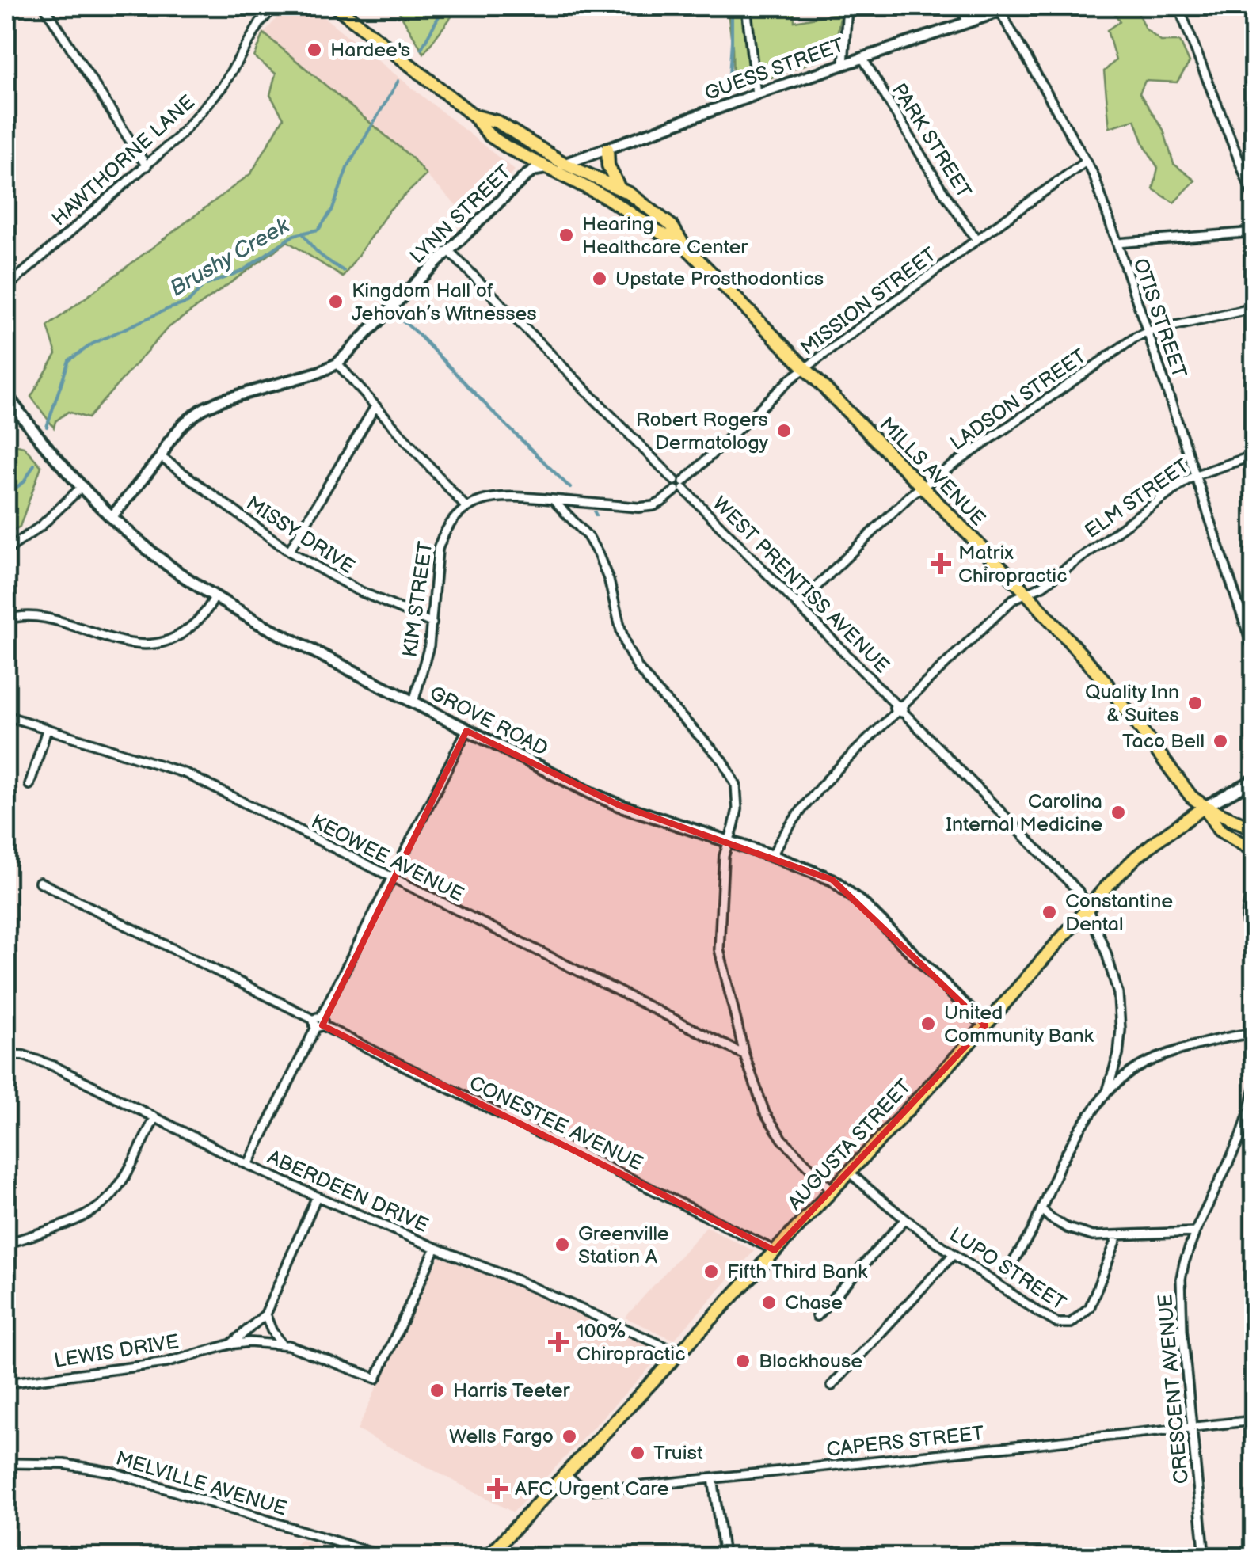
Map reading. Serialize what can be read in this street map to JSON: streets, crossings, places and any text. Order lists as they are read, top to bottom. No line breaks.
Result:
{"streets":{"main road":["MILLS AVENUE","GROVE ROAD","AUGUSTA STREET"],"street":["GUESS STREET","PARK STREET","HAWTHORNE LANE","LYNN STREET","MISSION STREET","OTIS STREET","LADSON STREET","ELM STREET","MISSY DRIVE","WEST PRENTISS AVENUE","KIM STREET","KEOWEE AVENUE","CONESTEE AVENUE","ABERDEEN DRIVE","LUPO STREET","LEWIS DRIVE","CRESCENT AVENUE","CAPERS STREET","MELVILLE AVENUE"]},"crossings":[["GUESS STREET","PARK STREET"],["GUESS STREET","LYNN STREET"],["GUESS STREET","OTIS STREET"],["GUESS STREET","MILLS AVENUE"],["PARK STREET","MISSION STREET"],["LYNN STREET","MILLS AVENUE"],["LYNN STREET","WEST PRENTISS AVENUE"],["MISSION STREET","OTIS STREET"],["MISSION STREET","MILLS AVENUE"],["MISSION STREET","WEST PRENTISS AVENUE"],["MISSION STREET","KIM STREET"],["OTIS STREET","LADSON STREET"],["OTIS STREET","ELM STREET"],["LADSON STREET","MILLS AVENUE"],["LADSON STREET","WEST PRENTISS AVENUE"],["MILLS AVENUE","ELM STREET"],["MILLS AVENUE","AUGUSTA STREET"],["ELM STREET","WEST PRENTISS AVENUE"],["ELM STREET","GROVE ROAD"],["MISSY DRIVE","KIM STREET"],["WEST PRENTISS AVENUE","AUGUSTA STREET"],["KIM STREET","GROVE ROAD"],["GROVE ROAD","AUGUSTA STREET"],["CONESTEE AVENUE","AUGUSTA STREET"],["AUGUSTA STREET","ABERDEEN DRIVE"],["AUGUSTA STREET","LUPO STREET"],["AUGUSTA STREET","CAPERS STREET"],["CRESCENT AVENUE","CAPERS STREET"]],"water":["Brushy Creek"],"places":{"other":["Hardee's","Hearing Healthcare Center","Upstate Prosthodontics","Kingdom Hall of Jehovah’s Witnesses","Robert Rogers Dermatology","Quality Inn & Suites","Taco Bell","Carolina Internal Medicine","Constantine Dental","United Community Bank","Greenville Station A","Fifth Third Bank","Chase","Blockhouse","Harris Teeter","Wells Fargo","Truist"],"health":["Matrix Chiropractic","100% Chiropractic","AFC Urgent Care"]}}
